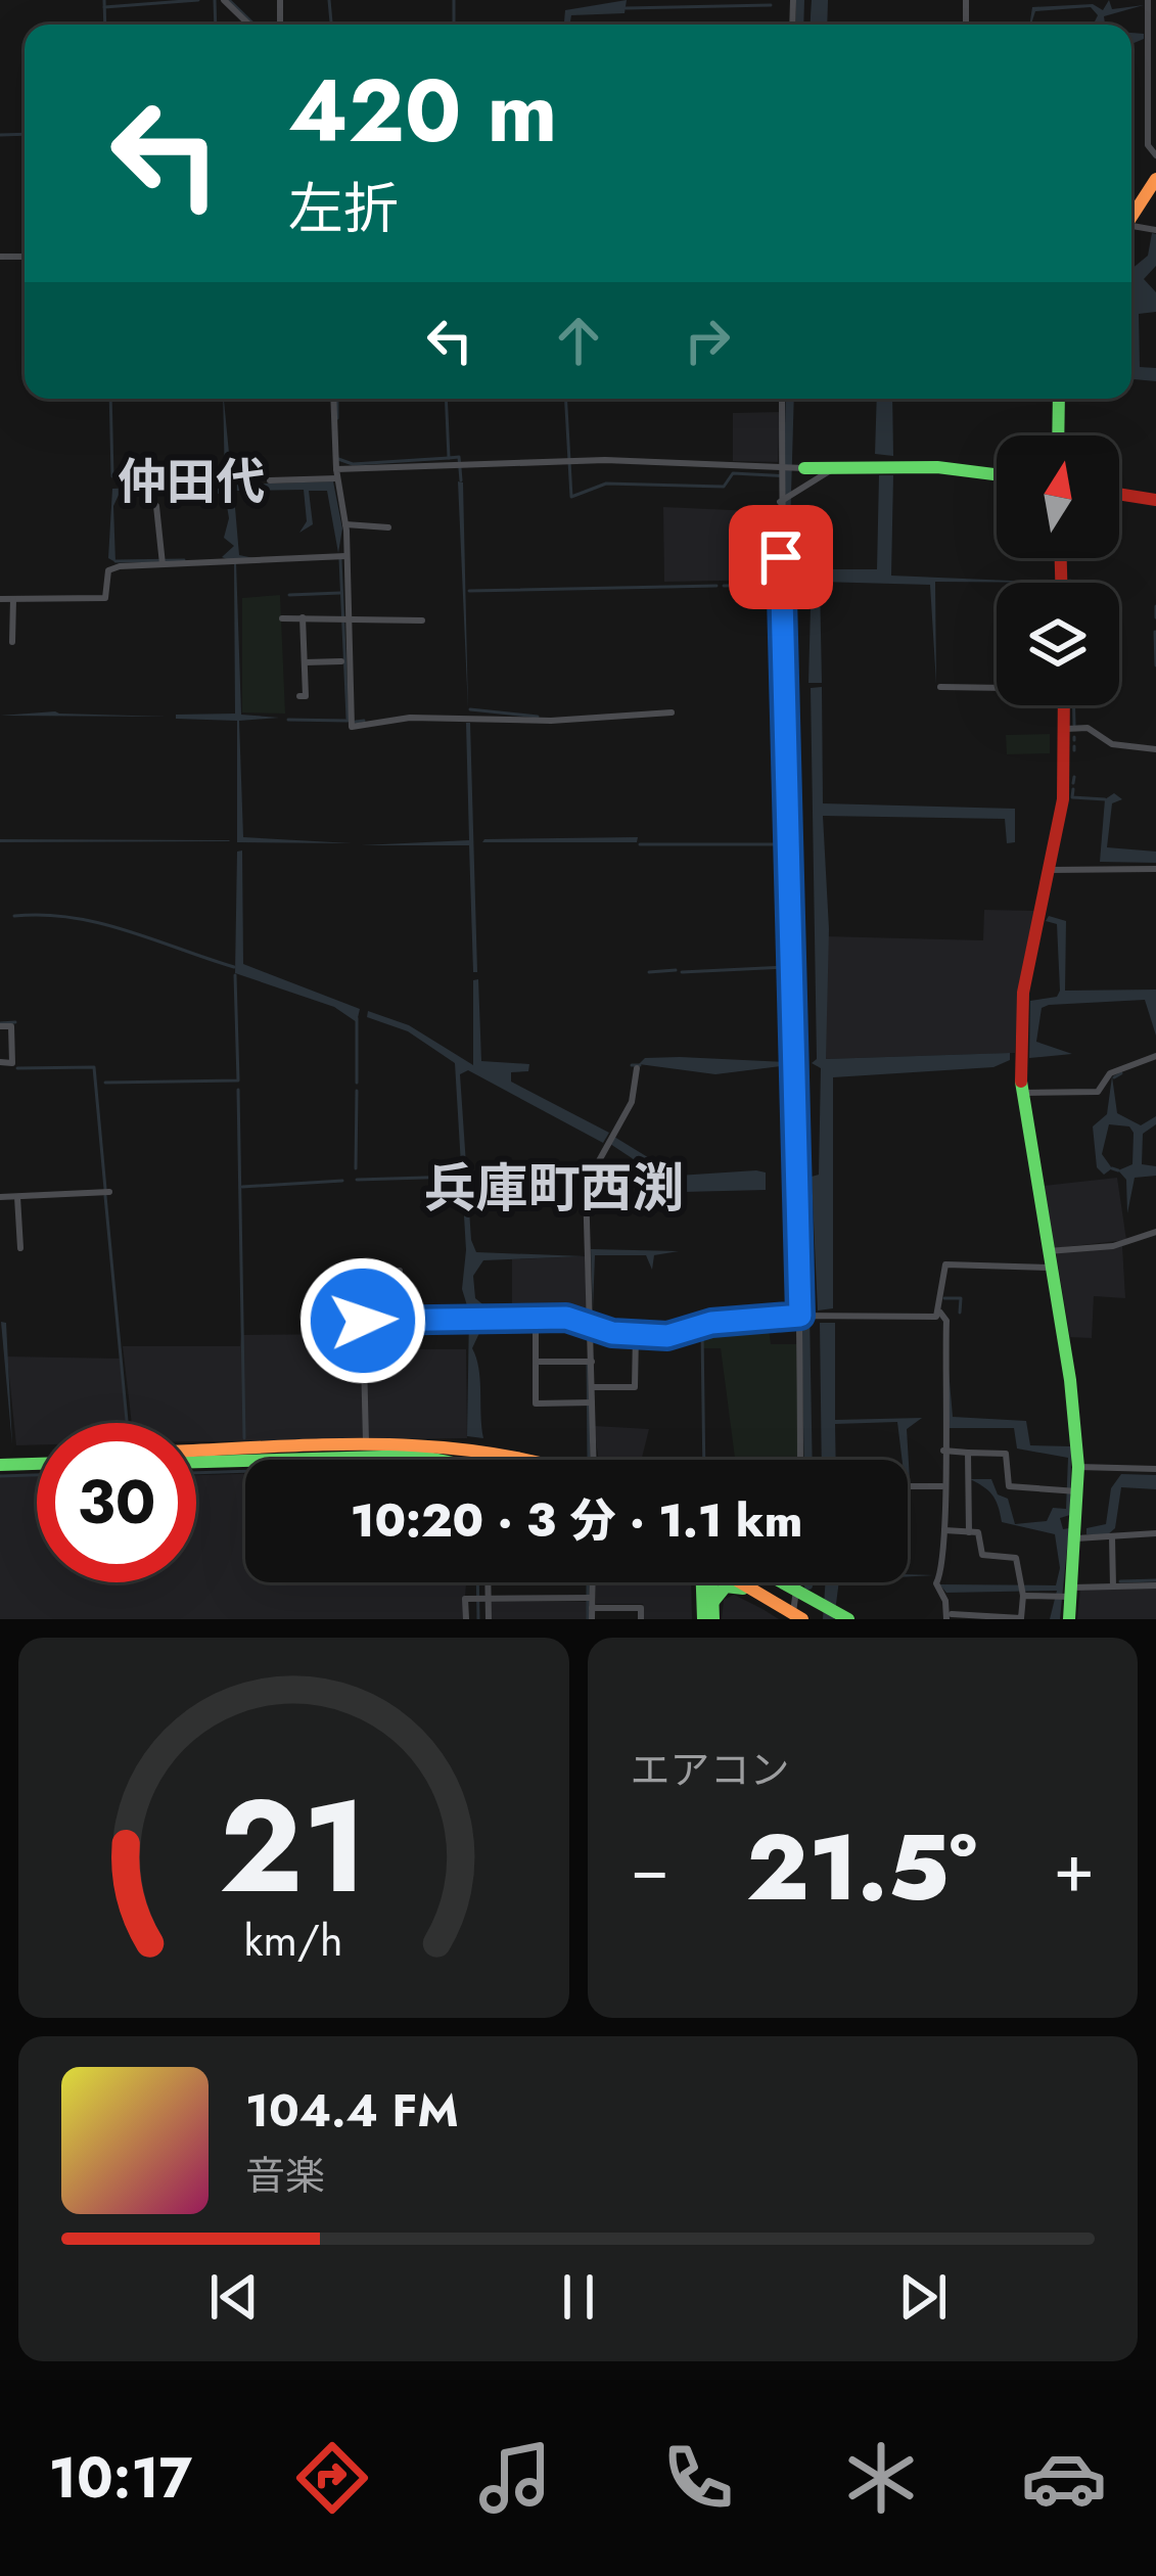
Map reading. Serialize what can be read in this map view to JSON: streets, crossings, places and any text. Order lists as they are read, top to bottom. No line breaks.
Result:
{"districts":["仲田代","兵庫町西渕"],"north":"top","page":{"turn":["420 m","左折"],"limit":"30","trip":"10:20 · 3 分 · 1.1 km","tile":"エアコン","heat":["−","21.5°","+"],"song":["104.4 FM","音楽"],"tabs":"10:17","gauge":["21","km/h"]}}
